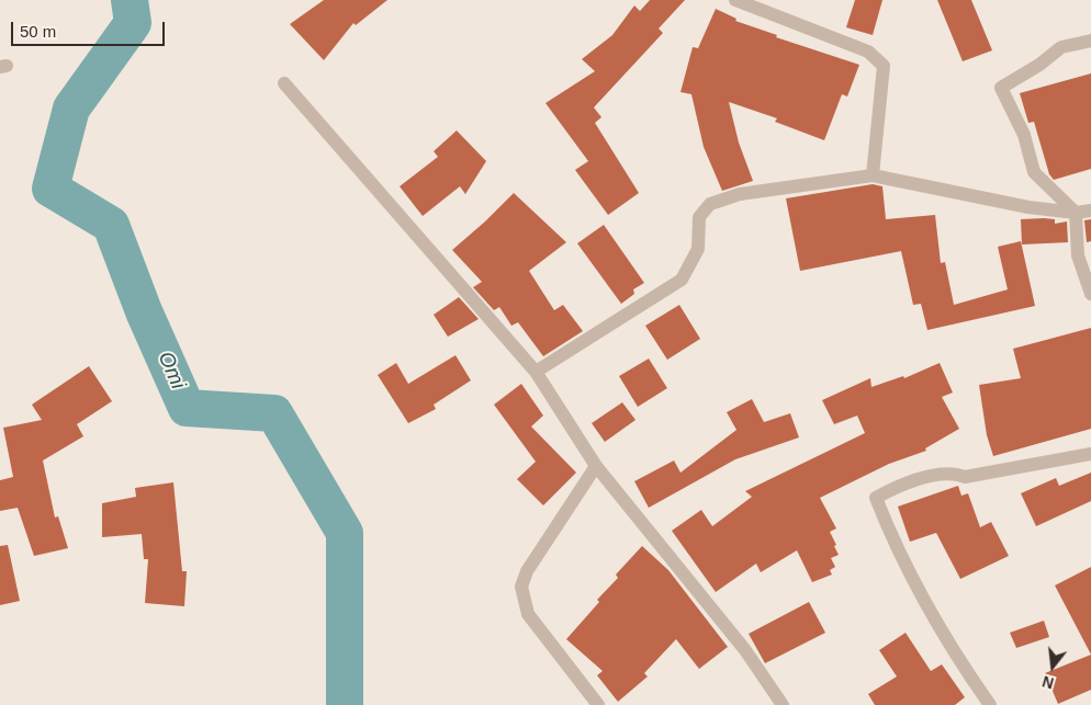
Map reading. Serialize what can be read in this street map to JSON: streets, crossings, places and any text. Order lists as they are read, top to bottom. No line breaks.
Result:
{"water":["Omi"],"scale_bar":"50 m","north":"bottom"}
